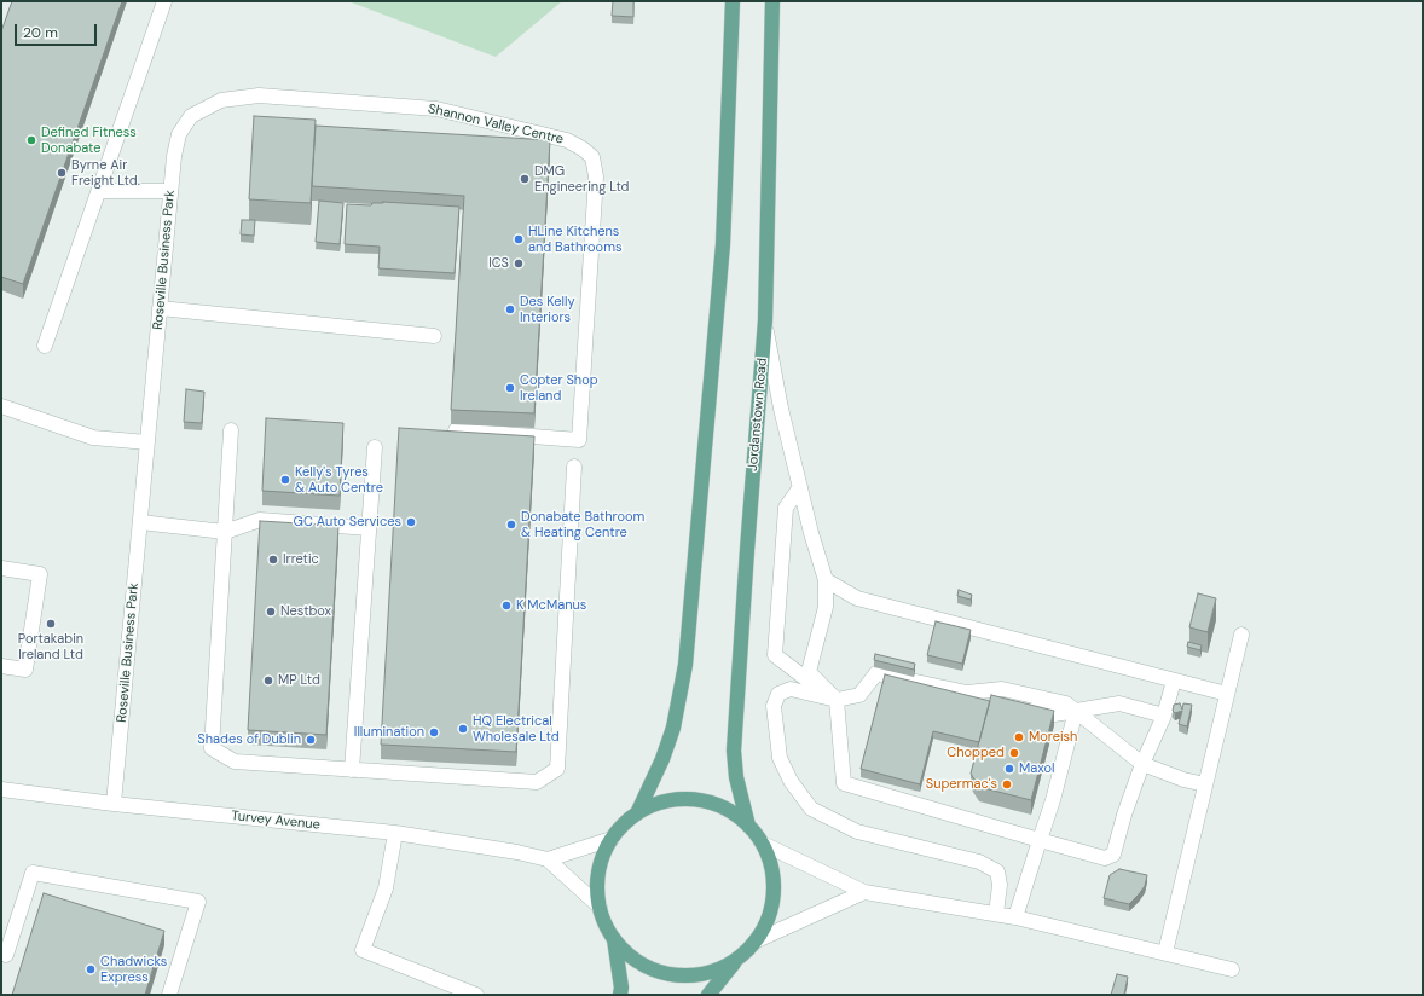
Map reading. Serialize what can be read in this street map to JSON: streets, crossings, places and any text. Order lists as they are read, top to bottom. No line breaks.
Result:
{"streets":{"main road":["Jordanstown Road"],"street":["Shannon Valley Centre","Roseville Business Park","Turvey Avenue"]},"crossings":[["Shannon Valley Centre","Roseville Business Park"],["Roseville Business Park","Turvey Avenue"]],"places":["Defined Fitness Donabate","Byrne Air Freight Ltd.","DMG Engineering Ltd","HLine Kitchens and Bathrooms","ICS","Des Kelly Interiors","Copter Shop Ireland","Kelly's Tyres & Auto Centre","GC Auto Services","Donabate Bathroom & Heating Centre","Irretic","K McManus","Nestbox","Portakabin Ireland Ltd","MP Ltd","HQ Electrical Wholesale Ltd","Illumination","Moreish","Shades of Dublin","Chopped","Maxol","Supermac's","Chadwicks Express"],"scale_bar":"20 m"}
